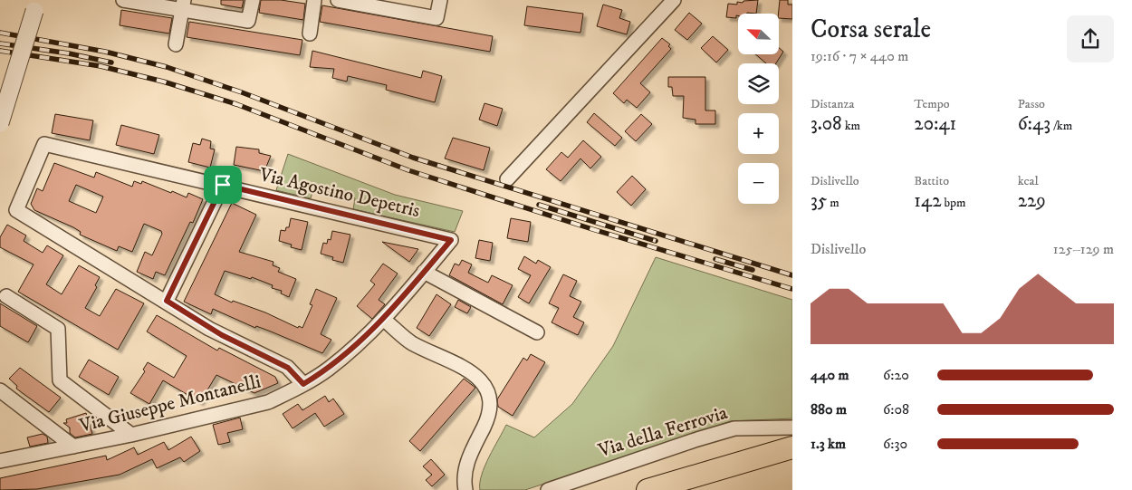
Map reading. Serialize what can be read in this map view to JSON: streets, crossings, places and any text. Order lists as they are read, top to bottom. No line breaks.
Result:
{"streets":{"street":["Via Agostino Depetris","Via Giuseppe Montanelli","Via della Ferrovia"]},"crossings":[["Via Agostino Depetris","Via Giuseppe Montanelli"]],"north":"top left","page":{"heading":["Corsa serale","19:16 · 7 × 440 m"],"map_buttons":["+","−"],"stats":[["Distanza","3.08 km"],["Tempo","20:41"],["Passo","6:43 /km"],["Dislivello","35 m"],["Battito","142 bpm"],["kcal","229"]],"chart":["Dislivello","125–129 m"],"list":[{"name":"440 m","note":"6:20"},{"name":"880 m","note":"6:08"},{"name":"1.3 km","note":"6:30"}]}}
